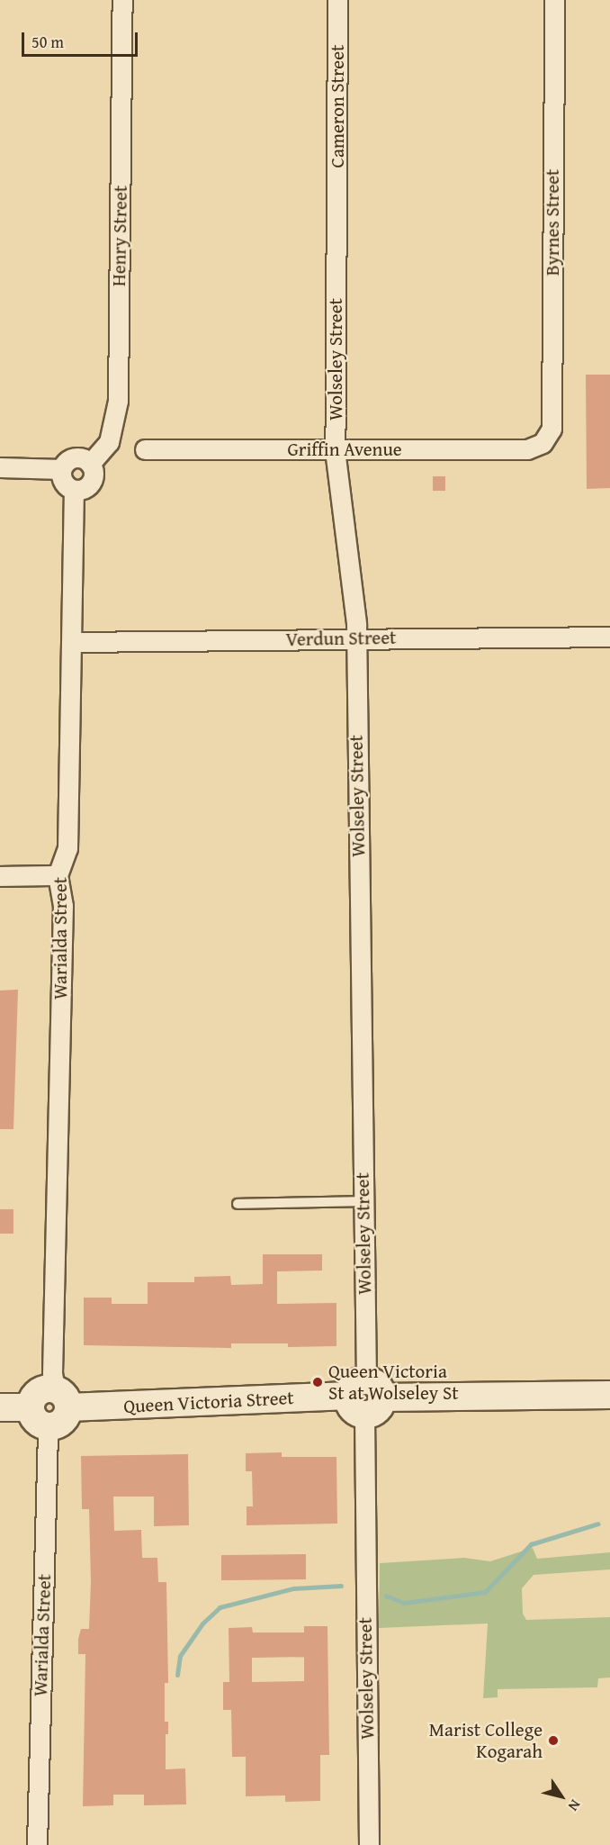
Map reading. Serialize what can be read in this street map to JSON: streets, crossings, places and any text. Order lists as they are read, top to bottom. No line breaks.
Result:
{"streets":{"main road":["Queen Victoria Street"],"street":["Cameron Street","Byrnes Street","Henry Street","Wolseley Street","Griffin Avenue","Verdun Street","Warialda Street"]},"crossings":[["Cameron Street","Wolseley Street"],["Byrnes Street","Griffin Avenue"],["Henry Street","Warialda Street"],["Wolseley Street","Griffin Avenue"],["Wolseley Street","Verdun Street"],["Wolseley Street","Queen Victoria Street"],["Verdun Street","Warialda Street"],["Warialda Street","Queen Victoria Street"]],"places":["Queen Victoria St at Wolseley St","Marist College Kogarah"],"scale_bar":"50 m","north":"bottom right"}
